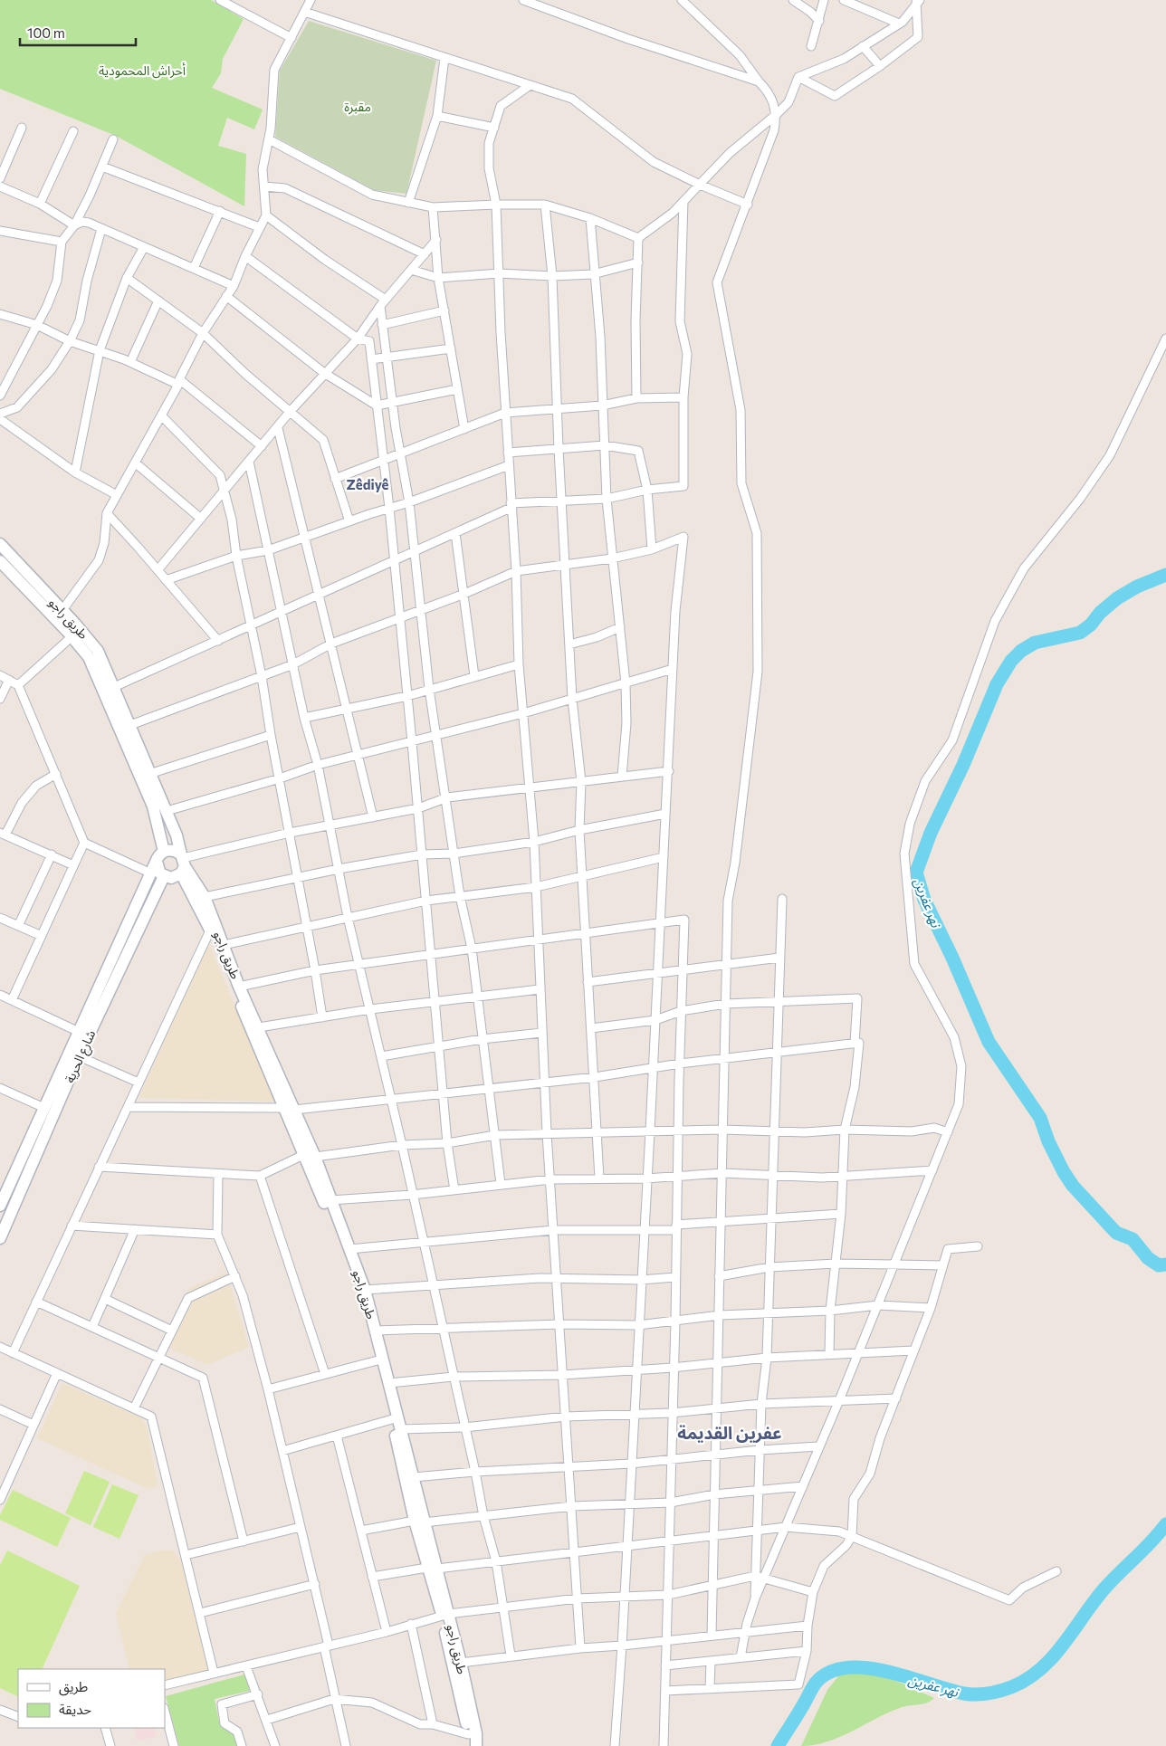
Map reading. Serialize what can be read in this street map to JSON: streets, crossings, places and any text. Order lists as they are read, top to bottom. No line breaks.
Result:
{"streets":{"main road":["طريق راجو","شارع الحرية"]},"crossings":[["طريق راجو","شارع الحرية"]],"districts":["Zêdiyê","عفرين القديمة"],"water":["نهر عفرين"],"parks":["أحراش المحمودية","مقبرة"],"legend":["طريق","حديقة"],"scale_bar":"100 m"}
